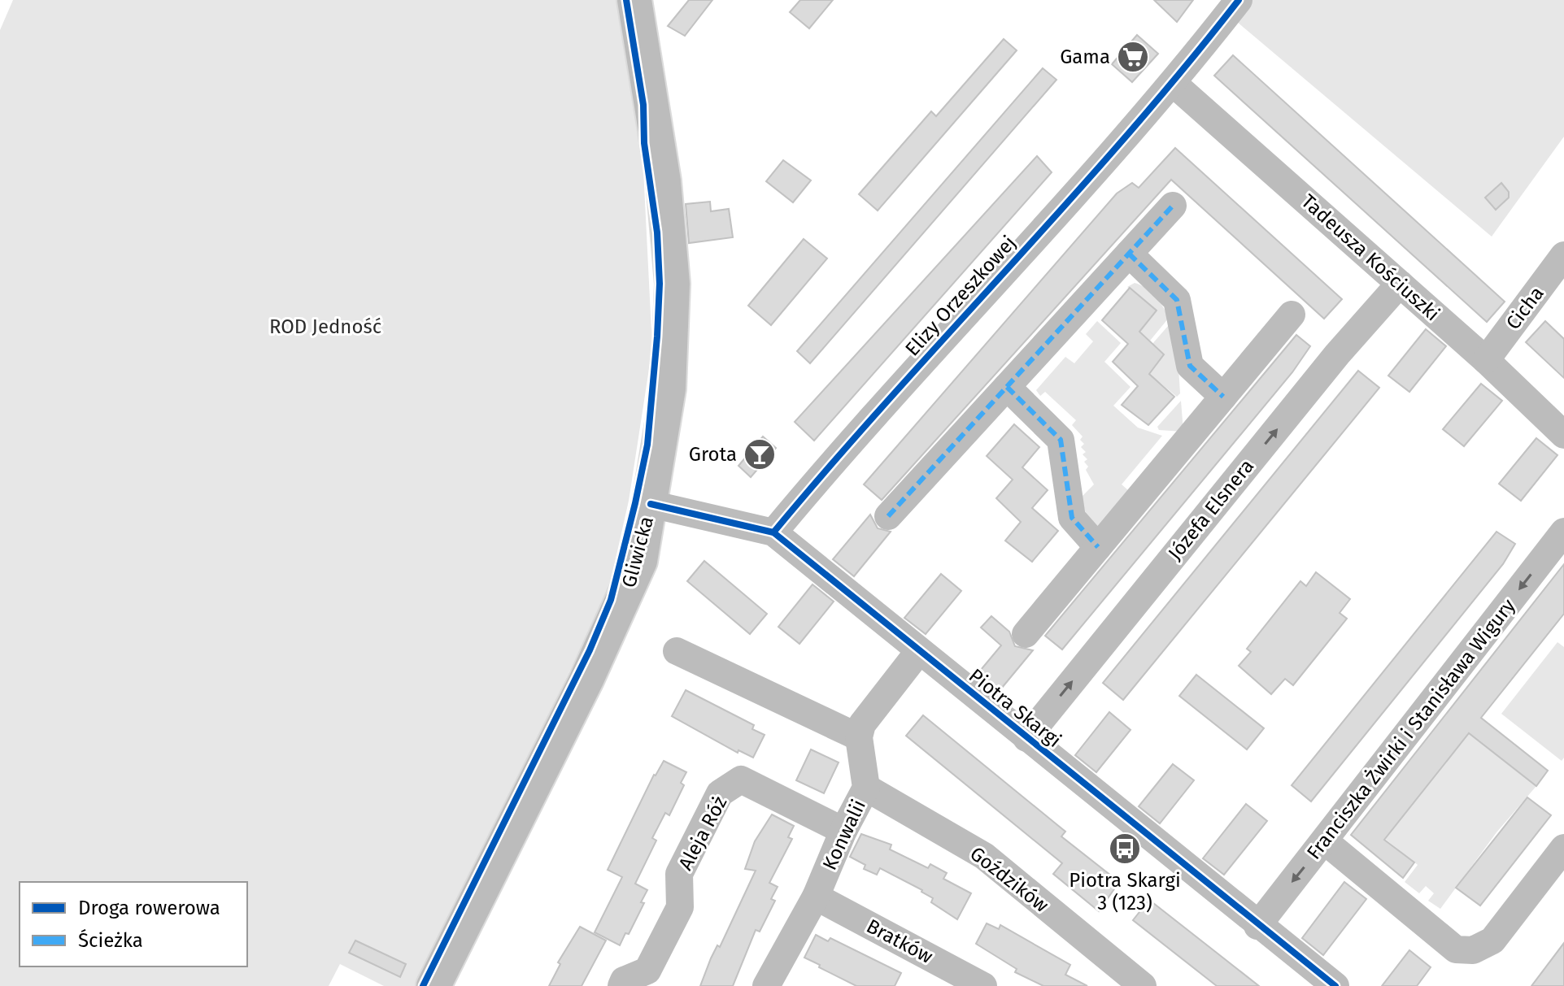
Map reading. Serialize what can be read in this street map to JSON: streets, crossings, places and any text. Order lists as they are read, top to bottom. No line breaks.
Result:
{"streets":{"main road":["Gliwicka"],"street":["Tadeusza Kościuszki","Elizy Orzeszkowej","Cicha","Józefa Elsnera","Piotra Skargi","Franciszka Żwirki i Stanisława Wigury","Aleja Róż","Konwalii","Goździków","Bratków"]},"crossings":[["Tadeusza Kościuszki","Elizy Orzeszkowej"],["Tadeusza Kościuszki","Cicha"],["Tadeusza Kościuszki","Józefa Elsnera"],["Elizy Orzeszkowej","Piotra Skargi"],["Józefa Elsnera","Piotra Skargi"],["Gliwicka","Piotra Skargi"],["Piotra Skargi","Franciszka Żwirki i Stanisława Wigury"],["Aleja Róż","Konwalii"],["Konwalii","Goździków"],["Konwalii","Bratków"]],"one_way":["Franciszka Żwirki i Stanisława Wigury"],"parks":["ROD Jedność"],"places":{"supermarket":["Gama"],"bar":["Grota"],"bus stop":["Piotra Skargi 3 (123)"]},"legend":["Droga rowerowa","Ścieżka"]}
